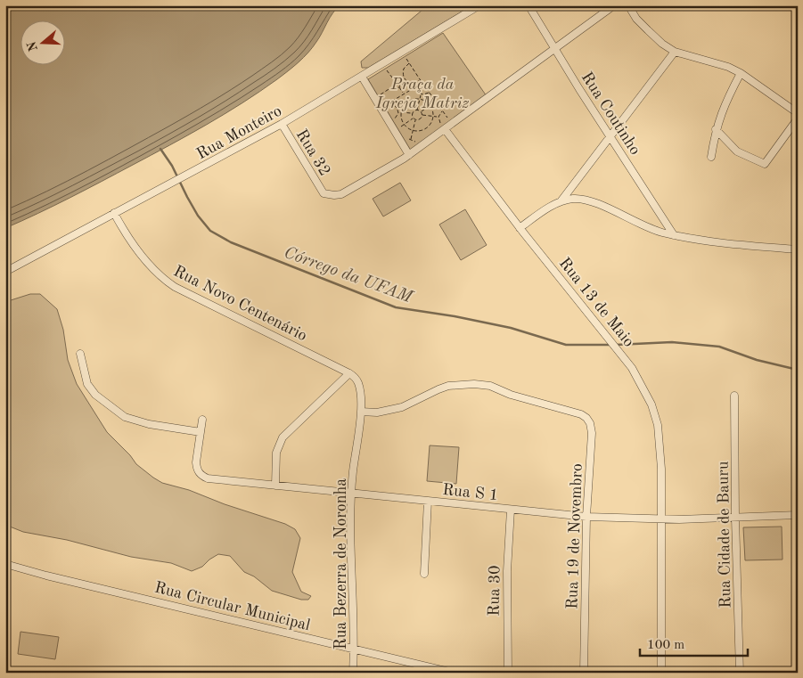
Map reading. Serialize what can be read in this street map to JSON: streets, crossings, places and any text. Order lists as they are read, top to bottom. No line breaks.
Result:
{"streets":{"street":["Rua Coutinho","Rua Monteiro","Rua 32","Rua 13 de Maio","Rua Novo Centenário","Rua S 1","Rua Cidade de Bauru","Rua 19 de Novembro","Rua Bezerra de Noronha","Rua 30","Rua Circular Municipal"]},"crossings":[["Rua Monteiro","Rua 32"],["Rua Monteiro","Rua Novo Centenário"],["Rua 13 de Maio","Rua S 1"],["Rua Novo Centenário","Rua Bezerra de Noronha"],["Rua S 1","Rua Cidade de Bauru"],["Rua S 1","Rua 19 de Novembro"],["Rua S 1","Rua Bezerra de Noronha"],["Rua S 1","Rua 30"],["Rua 19 de Novembro","Rua Bezerra de Noronha"],["Rua Bezerra de Noronha","Rua Circular Municipal"]],"water":["Córrego da UFAM"],"parks":["Praça da Igreja Matriz"],"scale_bar":"100 m","north":"left"}
